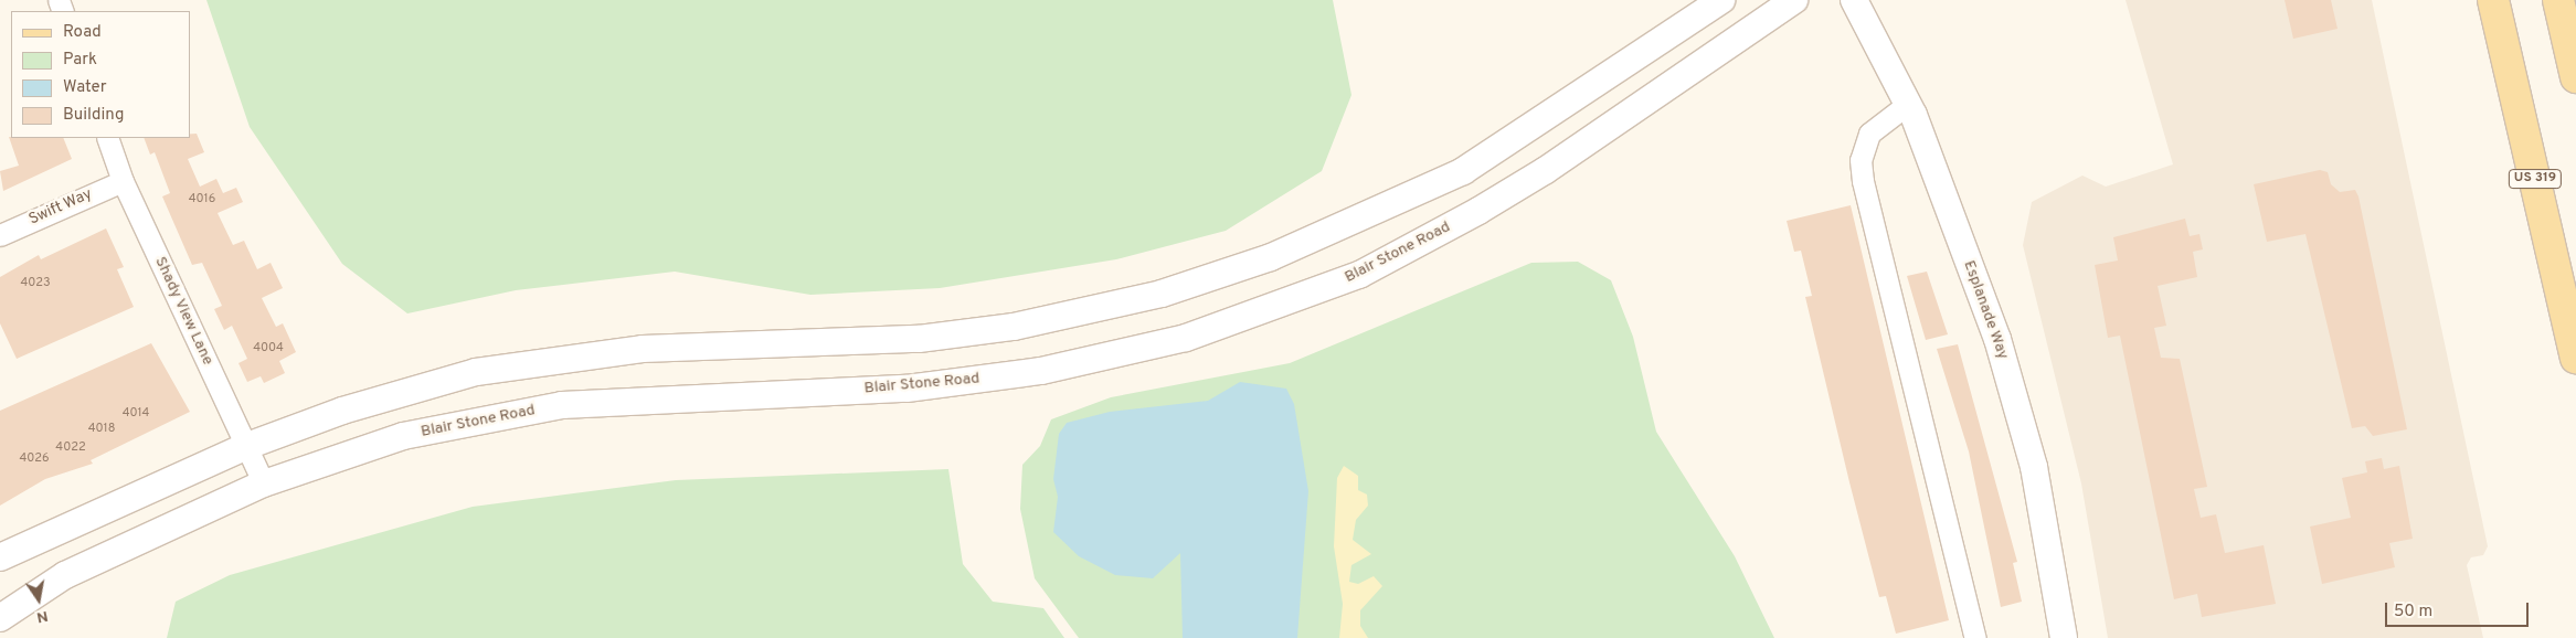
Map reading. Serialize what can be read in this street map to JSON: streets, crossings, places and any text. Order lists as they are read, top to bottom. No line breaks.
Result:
{"streets":{"main road":["US 319"],"street":["Swift Way","Blair Stone Road","Esplanade Way","Shady View Lane"]},"crossings":[["Swift Way","Shady View Lane"],["Blair Stone Road","Shady View Lane"]],"house_numbers":["4016","4023","4004","4014","4018","4022","4026"],"legend":["Road","Park","Water","Building"],"scale_bar":"50 m","north":"bottom"}
